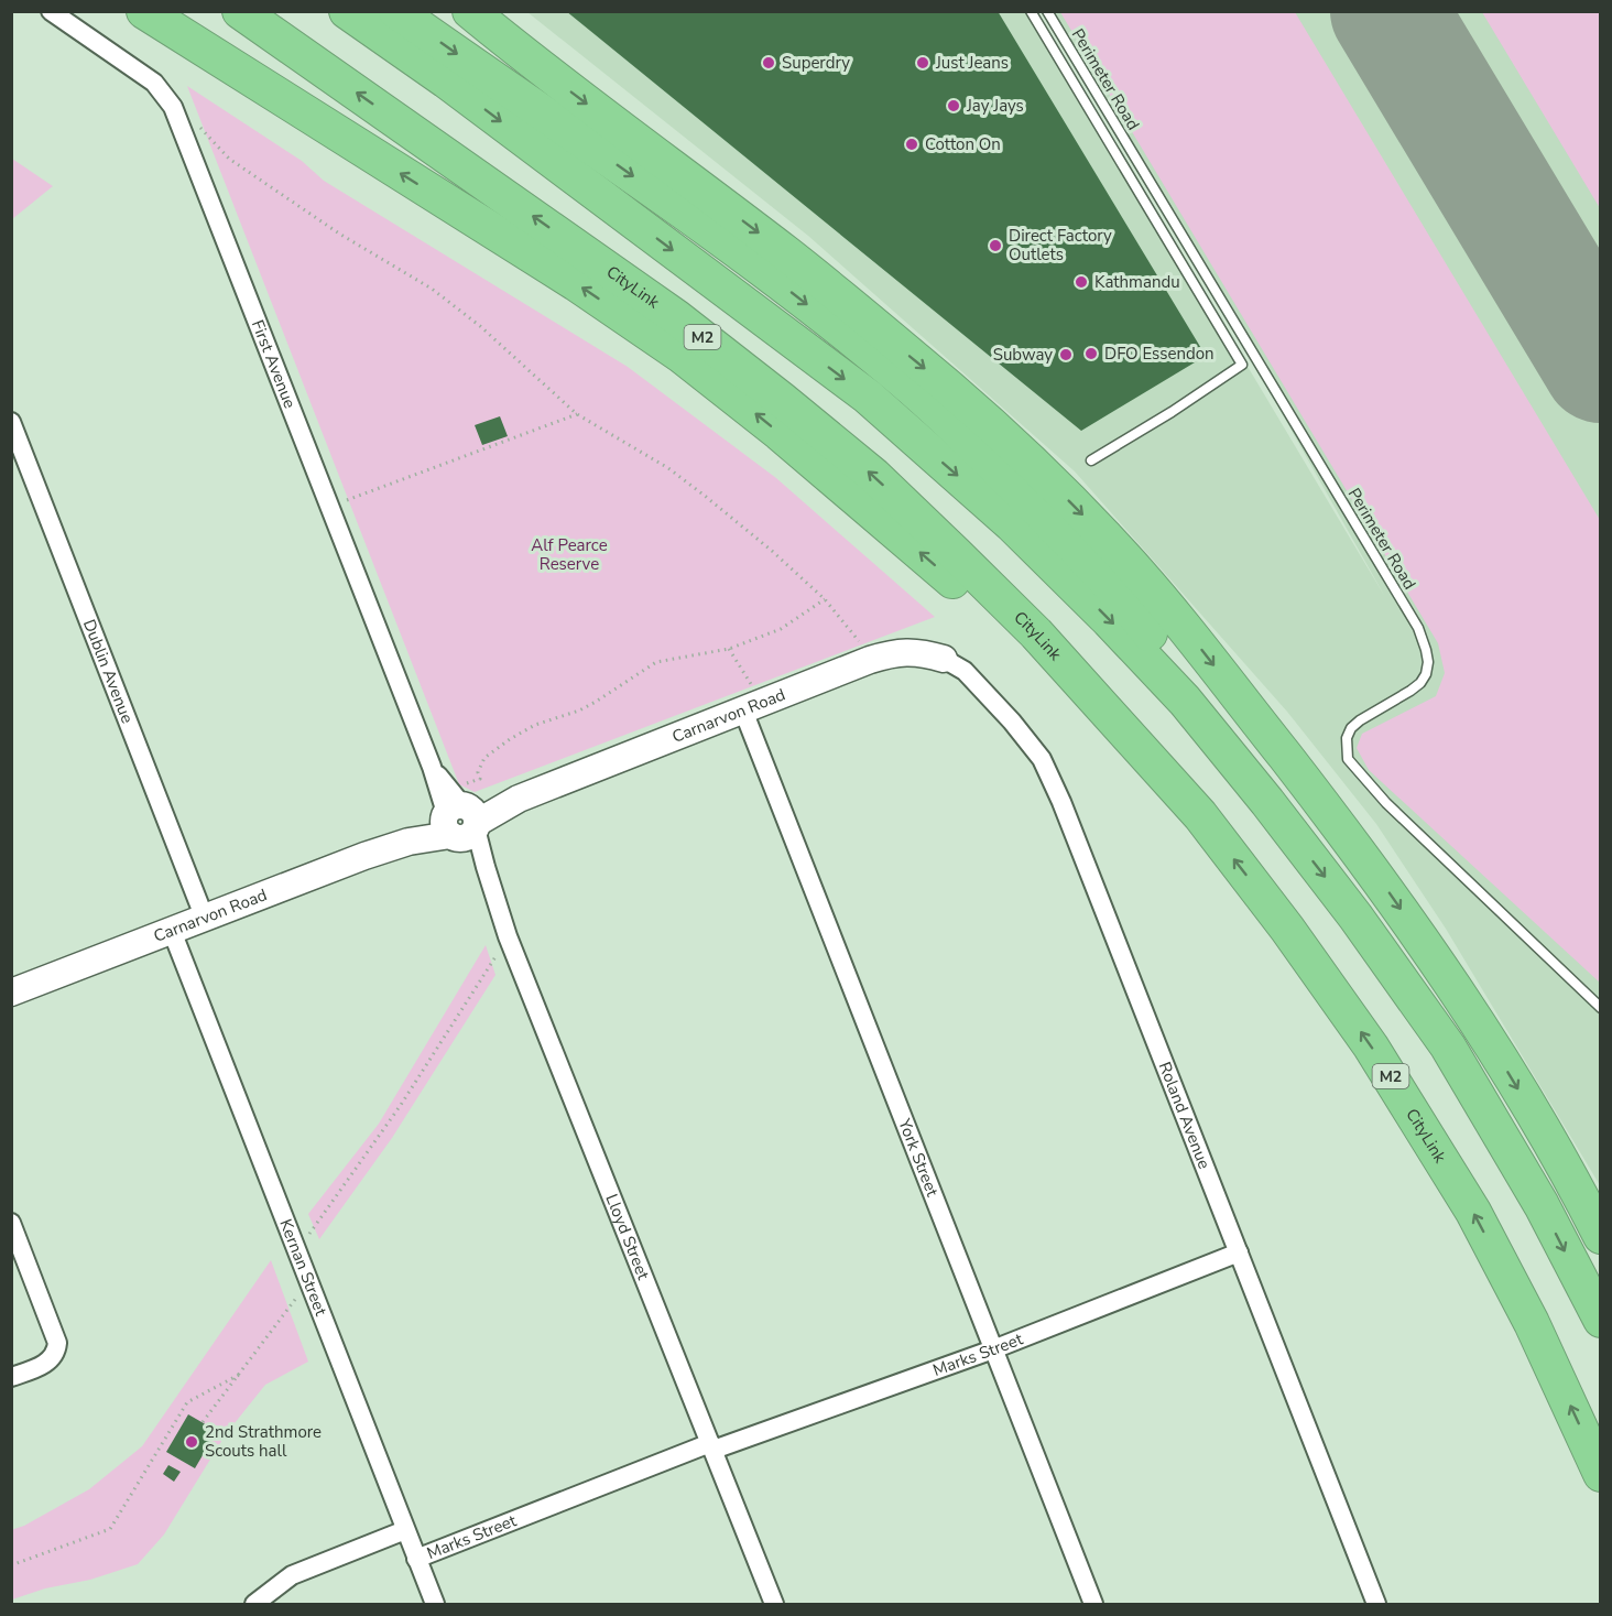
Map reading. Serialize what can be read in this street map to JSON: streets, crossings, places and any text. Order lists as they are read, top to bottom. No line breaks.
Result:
{"streets":{"highway":["CityLink","M2"],"street":["First Avenue","Dublin Avenue","Carnarvon Road","Roland Avenue","York Street","Lloyd Street","Kernan Street","Marks Street"],"lane":["Perimeter Road"]},"crossings":[["First Avenue","Carnarvon Road"],["First Avenue","Lloyd Street"],["Dublin Avenue","Carnarvon Road"],["Carnarvon Road","Roland Avenue"],["Carnarvon Road","York Street"],["Carnarvon Road","Lloyd Street"],["Carnarvon Road","Kernan Street"],["Roland Avenue","Marks Street"],["York Street","Marks Street"],["Lloyd Street","Marks Street"],["Kernan Street","Marks Street"]],"parks":["Alf Pearce Reserve"],"places":["Superdry","Just Jeans","Jay Jays","Cotton On","Direct Factory Outlets","Kathmandu","DFO Essendon","Subway","2nd Strathmore Scouts hall"]}
